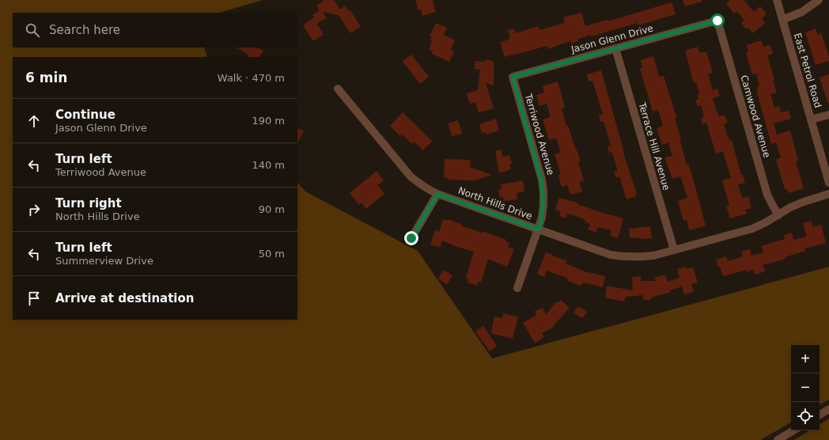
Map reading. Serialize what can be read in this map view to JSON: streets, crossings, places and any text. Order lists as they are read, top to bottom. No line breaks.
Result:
{"streets":{"street":["Jason Glenn Drive","East Petrol Road","Camwood Avenue","Terriwood Avenue","Terrace Hill Avenue","North Hills Drive"]},"crossings":[["Jason Glenn Drive","Camwood Avenue"],["Jason Glenn Drive","Terriwood Avenue"],["Jason Glenn Drive","Terrace Hill Avenue"],["Camwood Avenue","North Hills Drive"],["Terriwood Avenue","North Hills Drive"],["Terrace Hill Avenue","North Hills Drive"]],"page":{"search":"Search here","heading":["6 min","Walk · 470 m"],"list":[["Continue","Jason Glenn Drive","190 m"],["Turn left","Terriwood Avenue","140 m"],["Turn right","North Hills Drive","90 m"],["Turn left","Summerview Drive","50 m"],"Arrive at destination"],"map_buttons":["+","−"]}}
